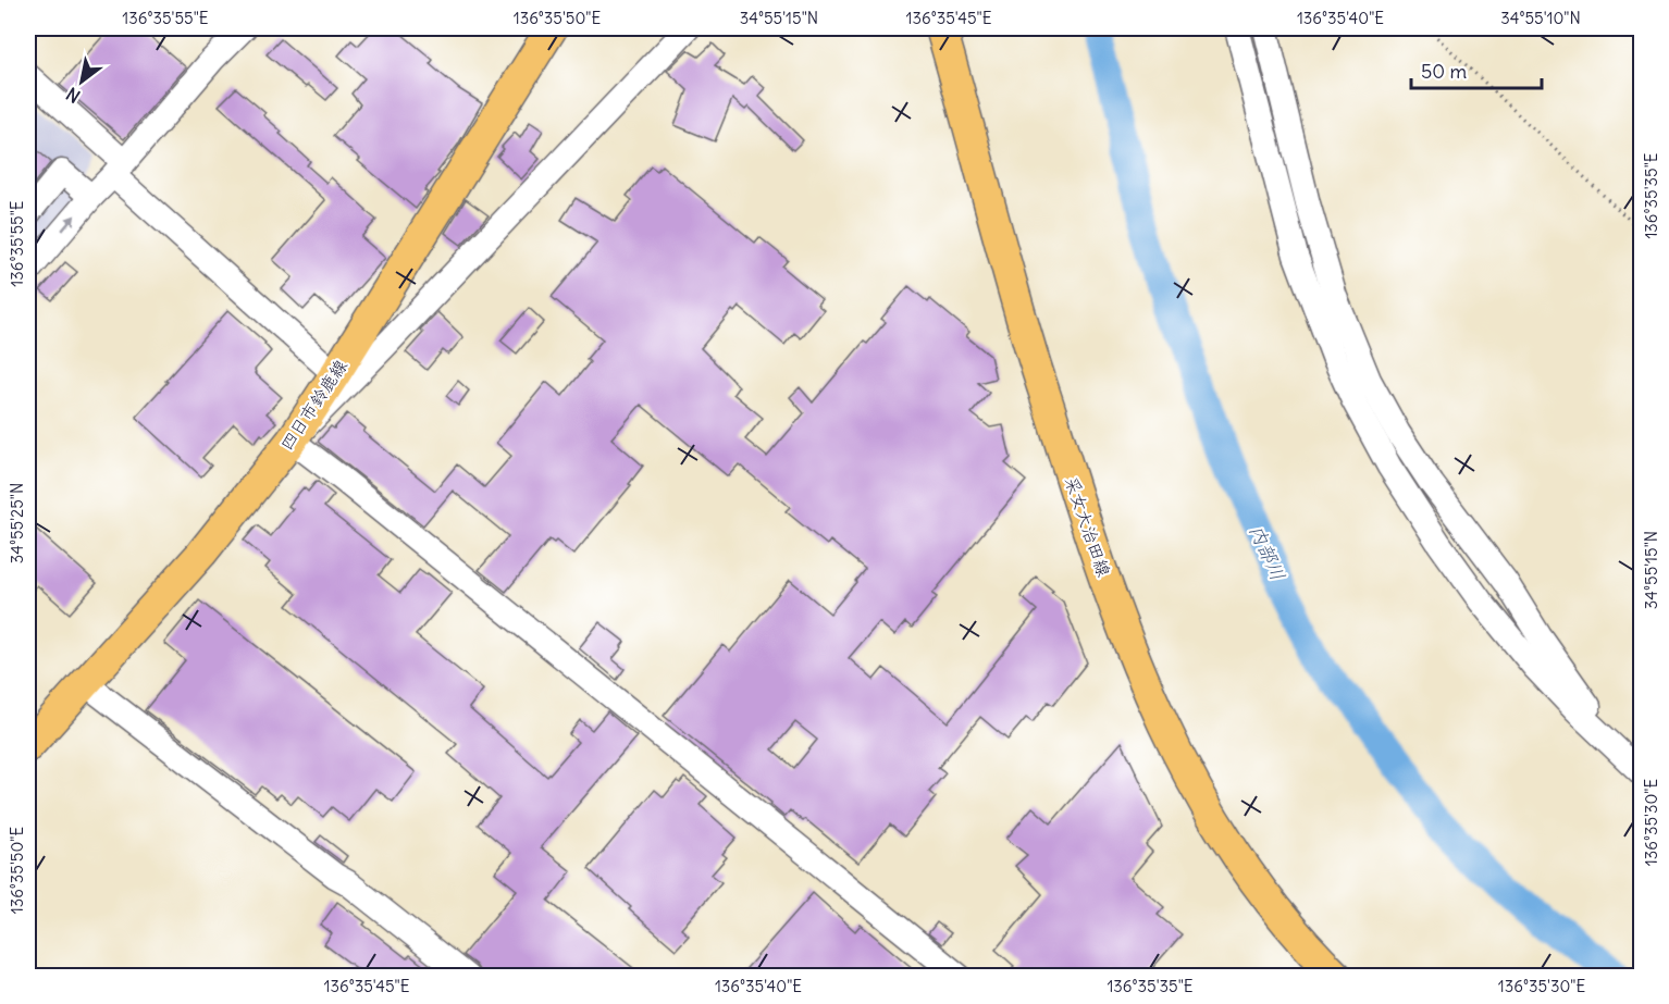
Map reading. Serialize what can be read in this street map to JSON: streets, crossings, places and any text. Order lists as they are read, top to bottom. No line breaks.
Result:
{"streets":{"main road":["四日市鈴鹿線","采女大治田線"]},"water":["内部川"],"scale_bar":"50 m","north":"bottom left","coordinates":["136°35'55\"E","136°35'50\"E","34°55'15\"N","136°35'45\"E","136°35'40\"E","34°55'10\"N","136°35'35\"E","34°55'25\"N","136°35'30\"E"]}
